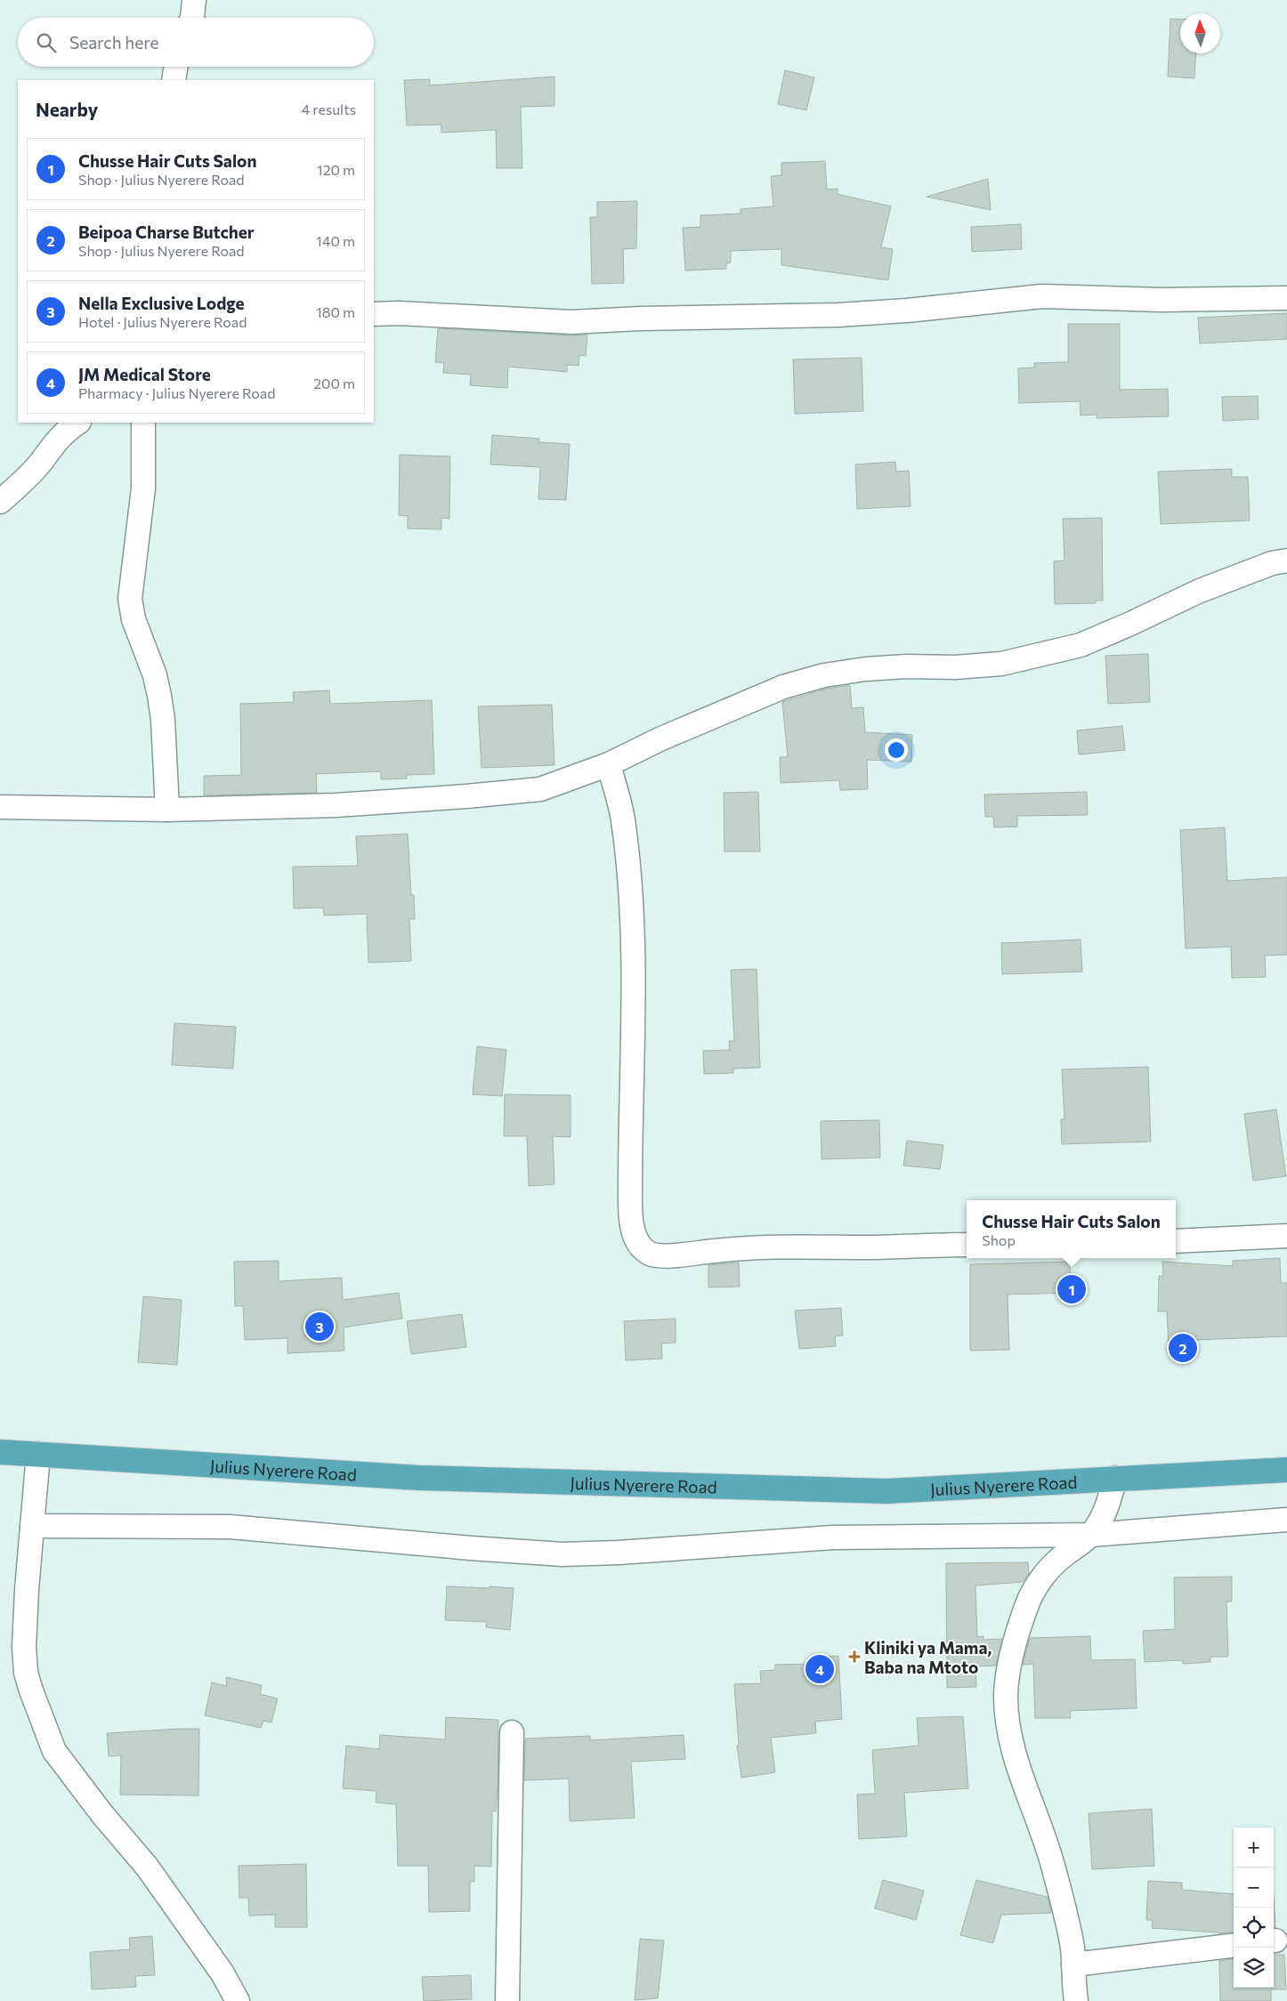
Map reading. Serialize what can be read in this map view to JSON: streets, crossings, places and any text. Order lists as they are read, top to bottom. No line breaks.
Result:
{"streets":{"highway":["Julius Nyerere Road"]},"places":{"health":["Kliniki ya Mama, Baba na Mtoto"]},"north":"top","page":{"search":"Search here","heading":["Nearby","4 results"],"list":[{"mark":"1","name":"Chusse Hair Cuts Salon","note":"Shop · Julius Nyerere Road","value":"120 m"},{"mark":"2","name":"Beipoa Charse Butcher","note":"Shop · Julius Nyerere Road","value":"140 m"},{"mark":"3","name":"Nella Exclusive Lodge","note":"Hotel · Julius Nyerere Road","value":"180 m"},{"mark":"4","name":"JM Medical Store","note":"Pharmacy · Julius Nyerere Road","value":"200 m"}],"popup":["Chusse Hair Cuts Salon","Shop"],"pins":["1","3","2","4"],"map_buttons":["+","−"]}}
